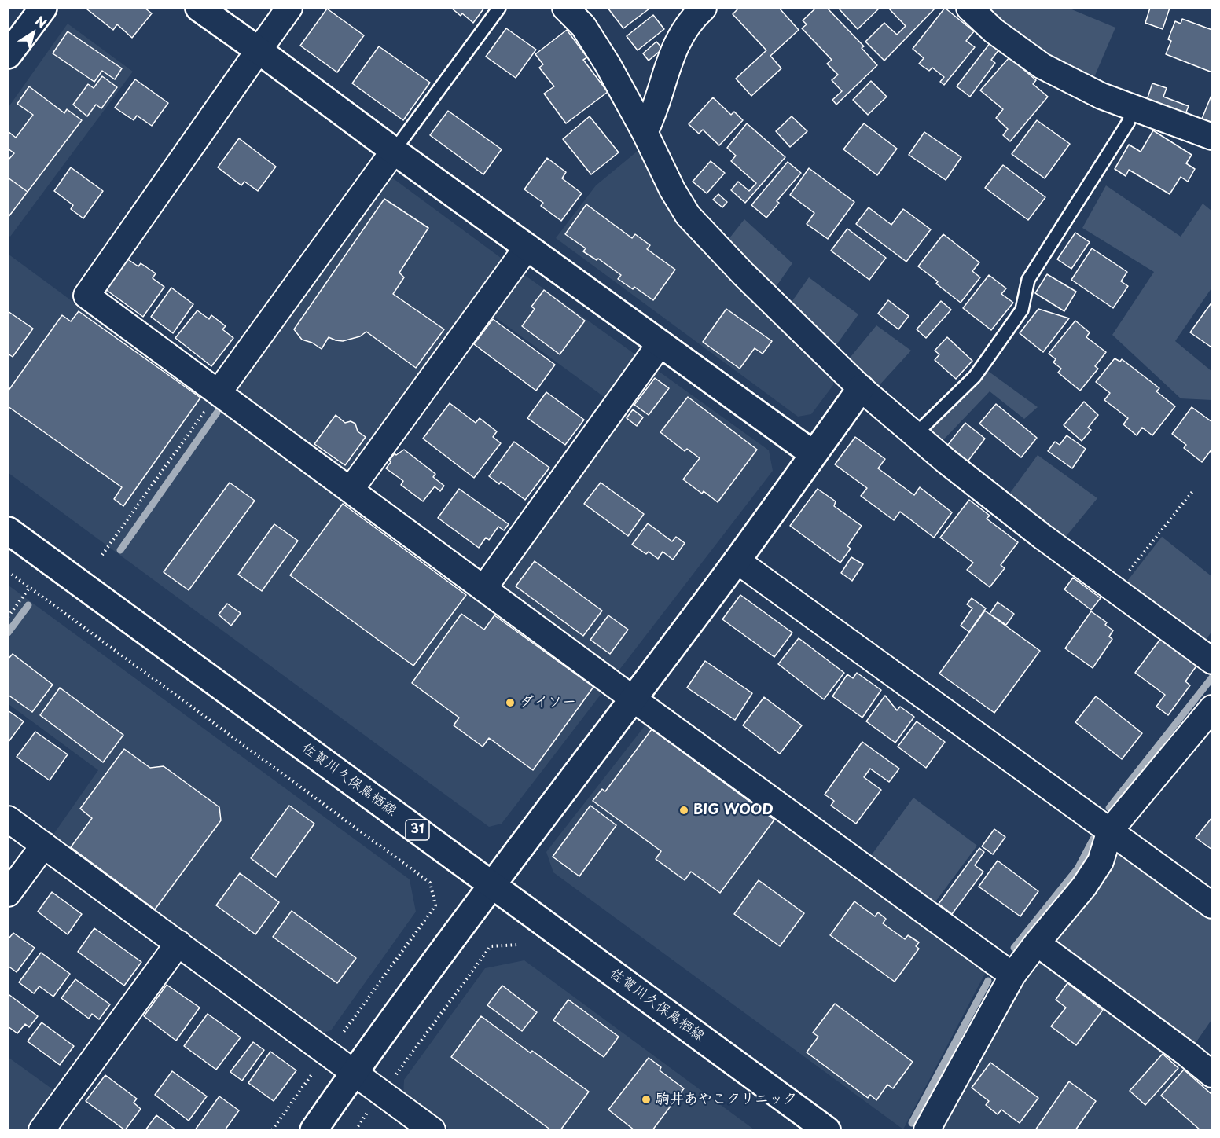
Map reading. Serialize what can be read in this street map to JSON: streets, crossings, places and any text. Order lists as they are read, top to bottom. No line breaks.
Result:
{"streets":{"street":["佐賀川久保鳥栖線","31"]},"places":["ダイソー","BIG WOOD","駒井あやこクリニック"],"north":"top right"}
